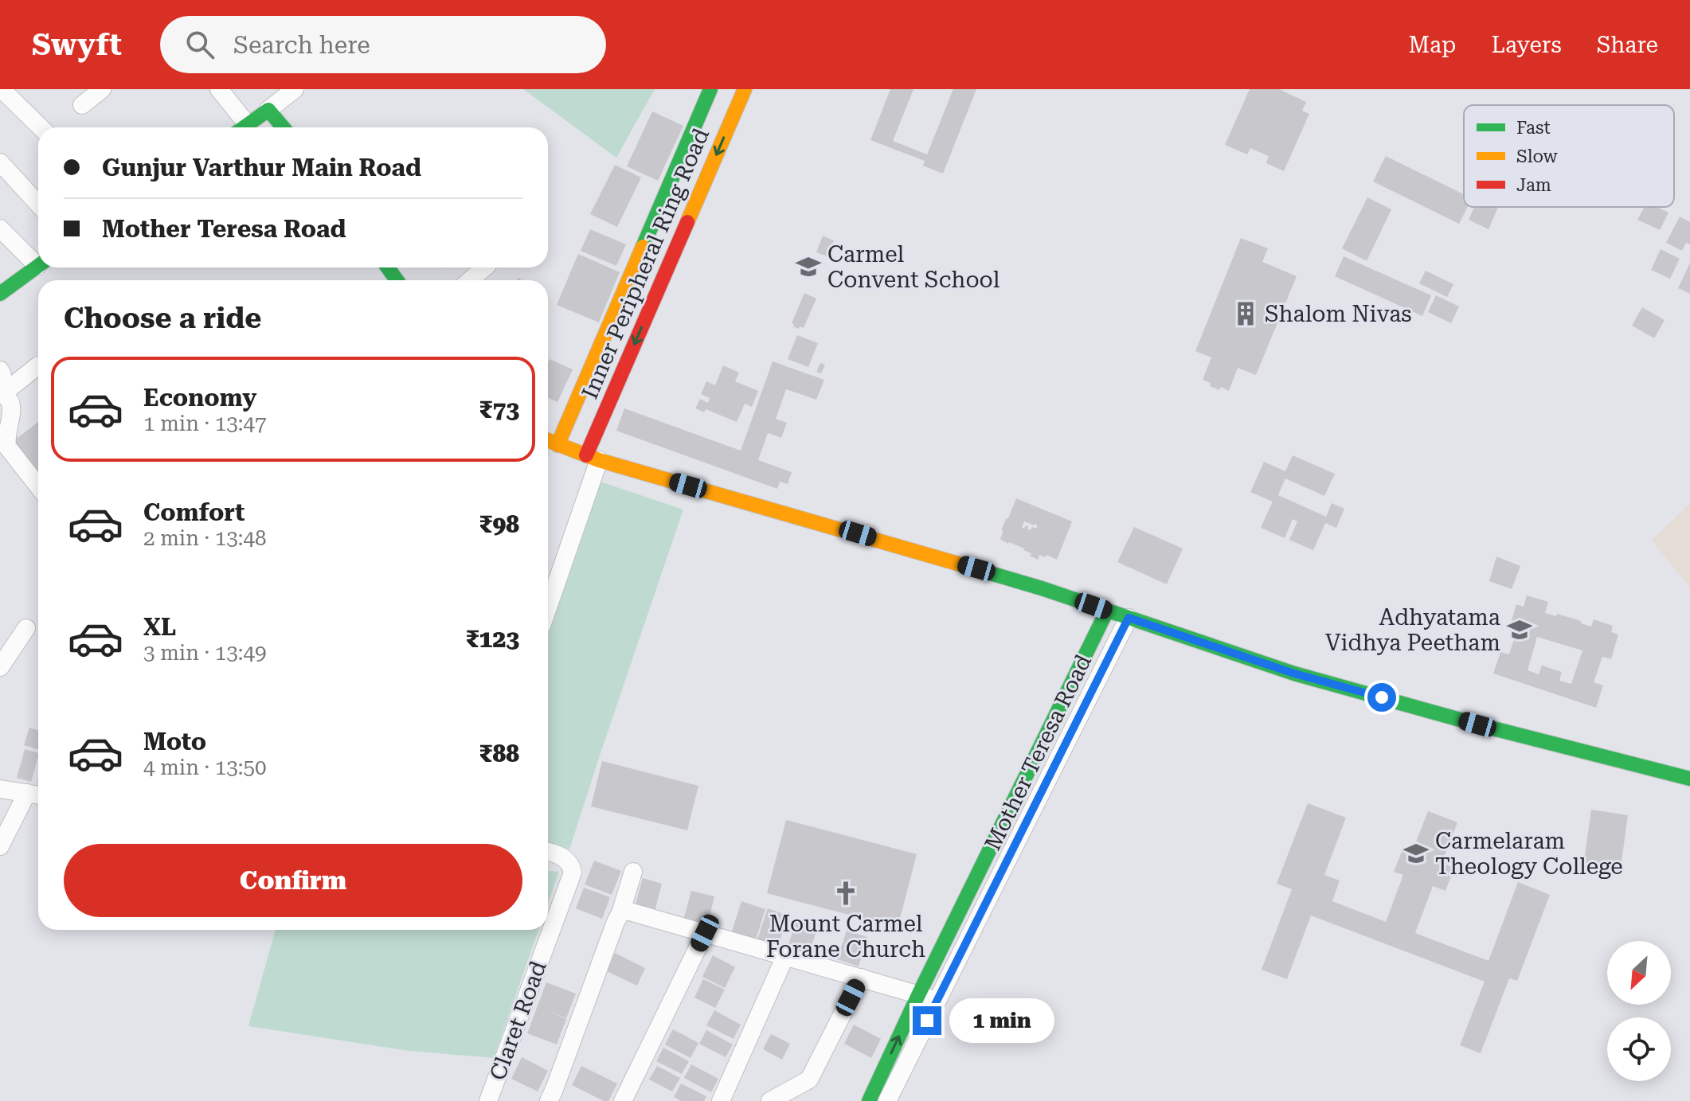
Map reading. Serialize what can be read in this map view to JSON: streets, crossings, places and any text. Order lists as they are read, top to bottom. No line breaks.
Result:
{"streets":{"main road":["Inner Peripheral Ring Road","Mother Teresa Road"],"street":["Claret Road"]},"places":{"school or university":["Carmel Convent School","Adhyatama Vidhya Peetham","Carmelaram Theology College"],"building":["Shalom Nivas"],"church":["Mount Carmel Forane Church"]},"legend":["Fast","Slow","Jam"],"north":"bottom left","page":{"header":"Swyft","search":"Search here","nav":["Map","Layers","Share"],"banner":["Gunjur Varthur Main Road","Mother Teresa Road"],"heading":"Choose a ride","list":[{"name":"Economy","note":"1 min · 13:47","value":"₹73"},{"name":"Comfort","note":"2 min · 13:48","value":"₹98"},{"name":"XL","note":"3 min · 13:49","value":"₹123"},{"name":"Moto","note":"4 min · 13:50","value":"₹88"}],"buttons":"Confirm","bubble":"1 min"}}
